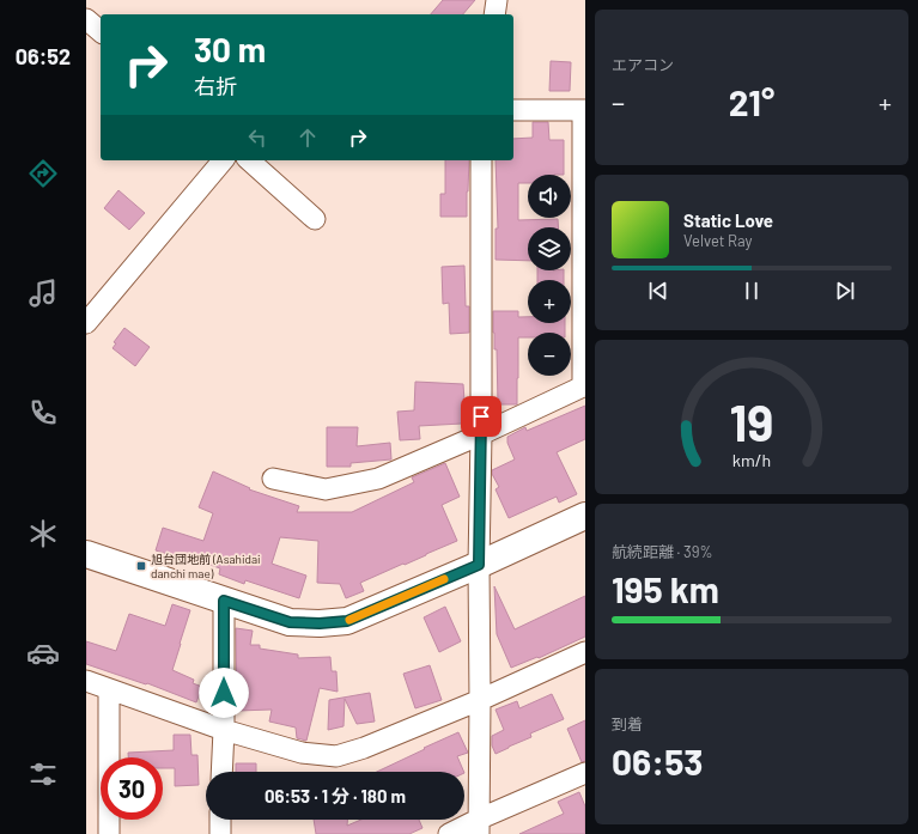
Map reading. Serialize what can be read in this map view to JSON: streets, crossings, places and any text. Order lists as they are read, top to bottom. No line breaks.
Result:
{"places":{"transit":["旭台団地前 (Asahidai danchi mae)"]},"page":{"tabs":"06:52","tile":["エアコン",["航続距離 · 39%","195 km"],["到着","06:53"]],"turn":["30 m","右折"],"heat":["−","21°","+"],"map_buttons":["+","−"],"song":["Static Love","Velvet Ray"],"limit":"30","trip":"06:53 · 1 分 · 180 m","gauge":["19","km/h"]}}
